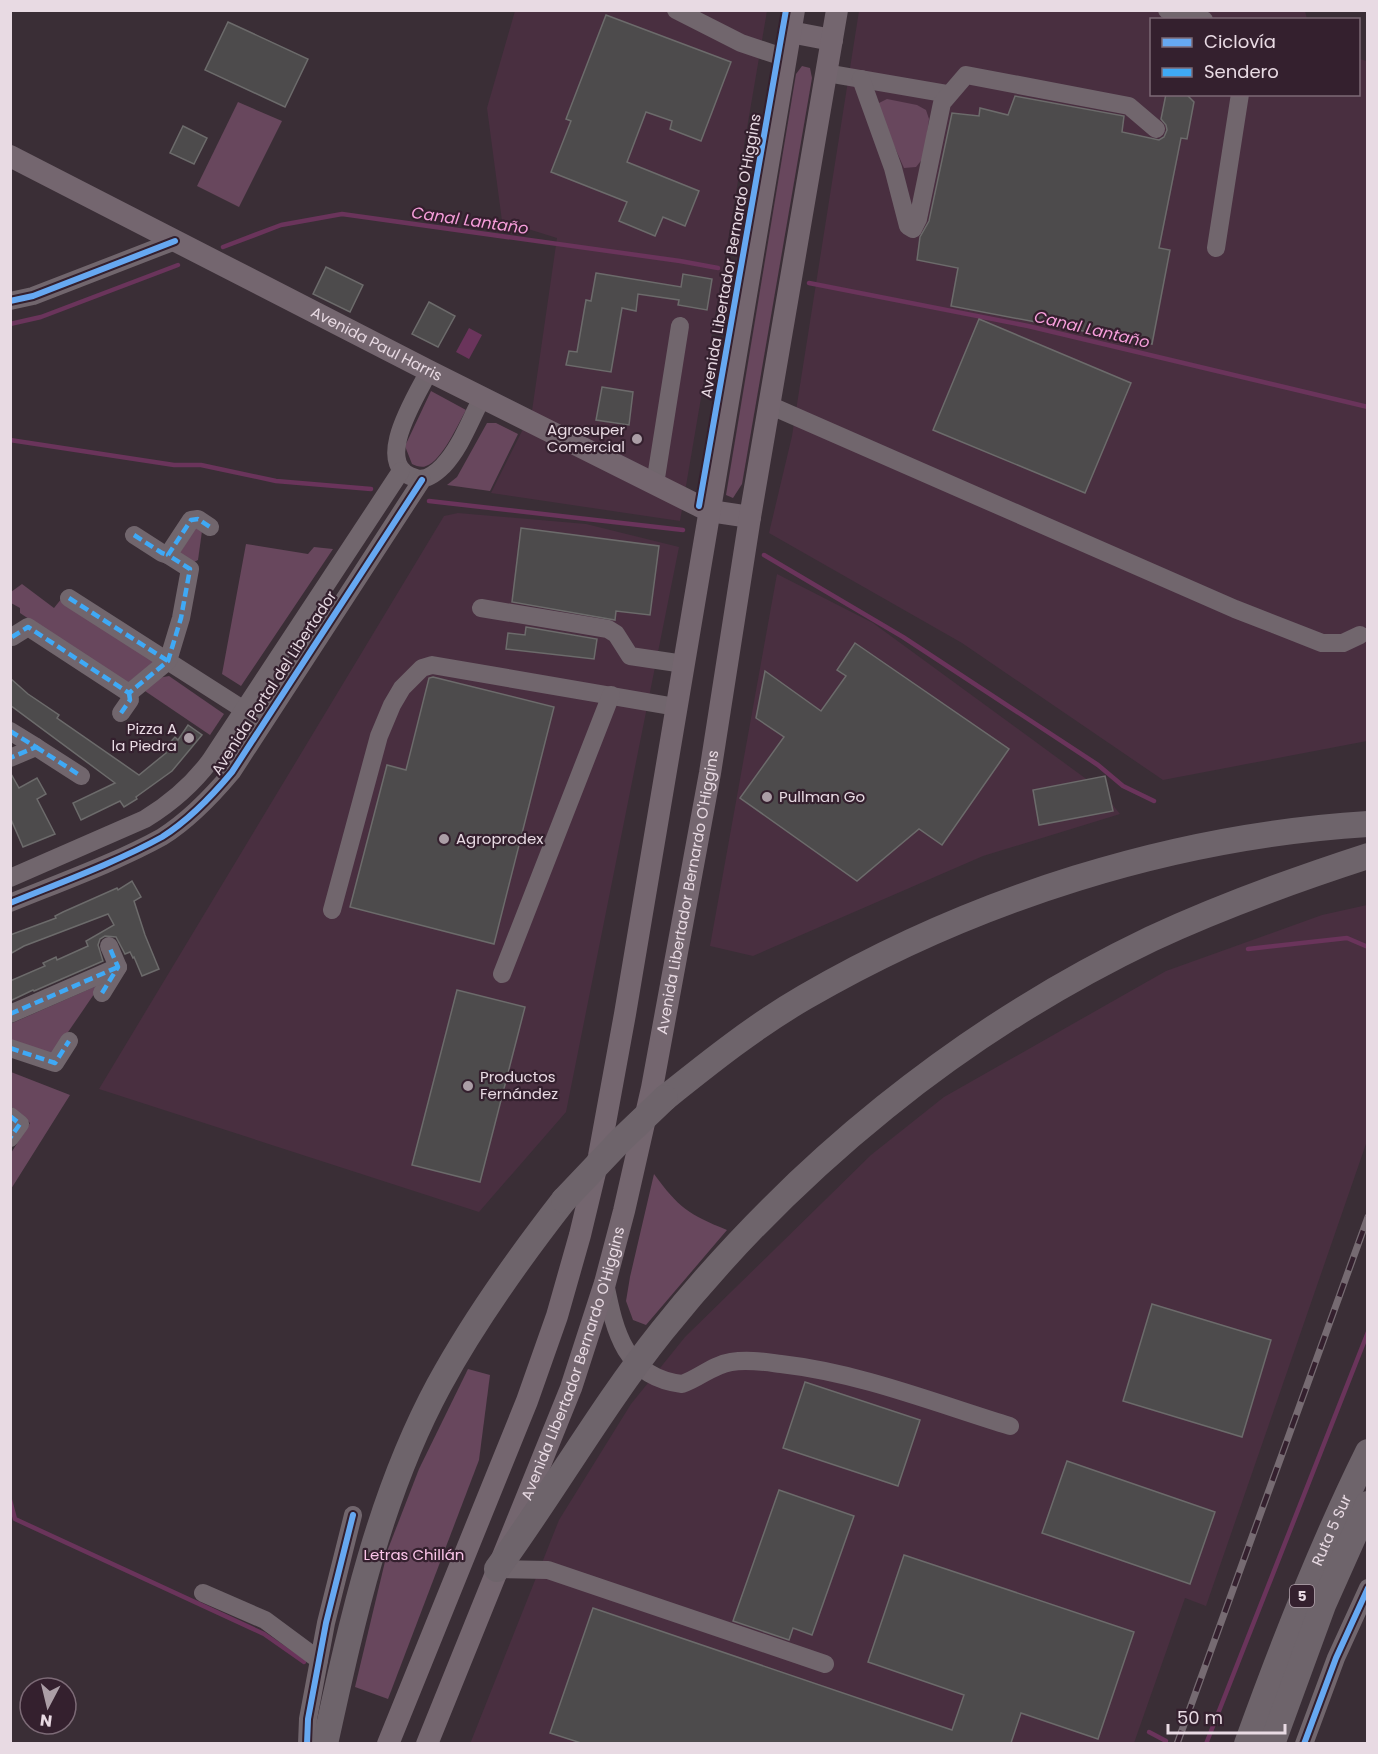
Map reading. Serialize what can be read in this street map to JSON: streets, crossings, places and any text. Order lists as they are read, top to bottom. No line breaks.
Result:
{"streets":{"highway":["Ruta 5 Sur","5"],"main road":["Avenida Libertador Bernardo O'Higgins","Avenida Paul Harris"],"street":["Avenida Portal del Libertador"]},"crossings":[["Avenida Libertador Bernardo O'Higgins","Avenida Paul Harris"],["Avenida Paul Harris","Avenida Portal del Libertador"]],"water":["Canal Lantaño"],"parks":["Letras Chillán"],"places":["Agrosuper Comercial","Pizza A la Piedra","Pullman Go","Agroprodex","Productos Fernández"],"legend":["Ciclovía","Sendero"],"scale_bar":"50 m","north":"bottom"}
